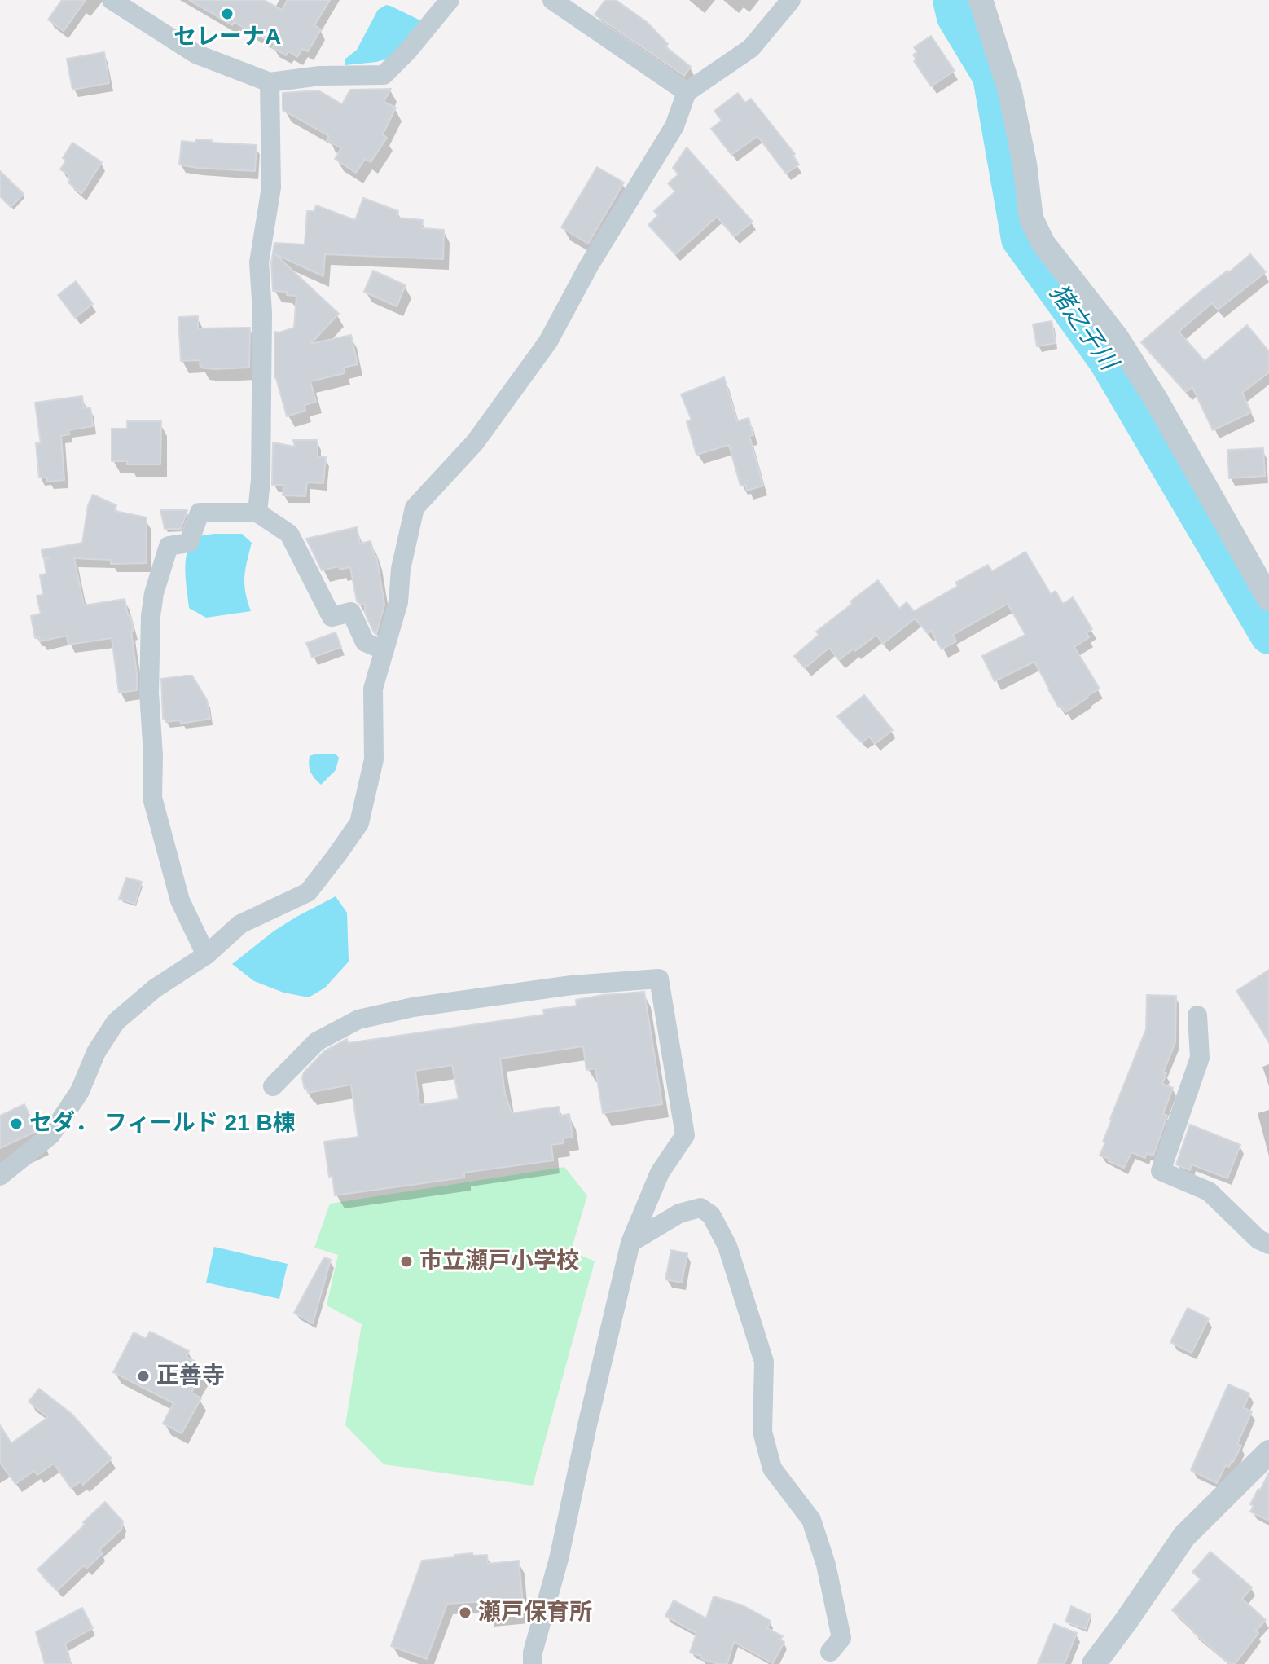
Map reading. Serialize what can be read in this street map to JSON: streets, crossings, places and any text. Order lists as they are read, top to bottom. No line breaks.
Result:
{"water":["猪之子川"],"places":["セレーナA","セダ． フィールド 21 B棟","市立瀬戸小学校","正善寺","瀬戸保育所"]}
